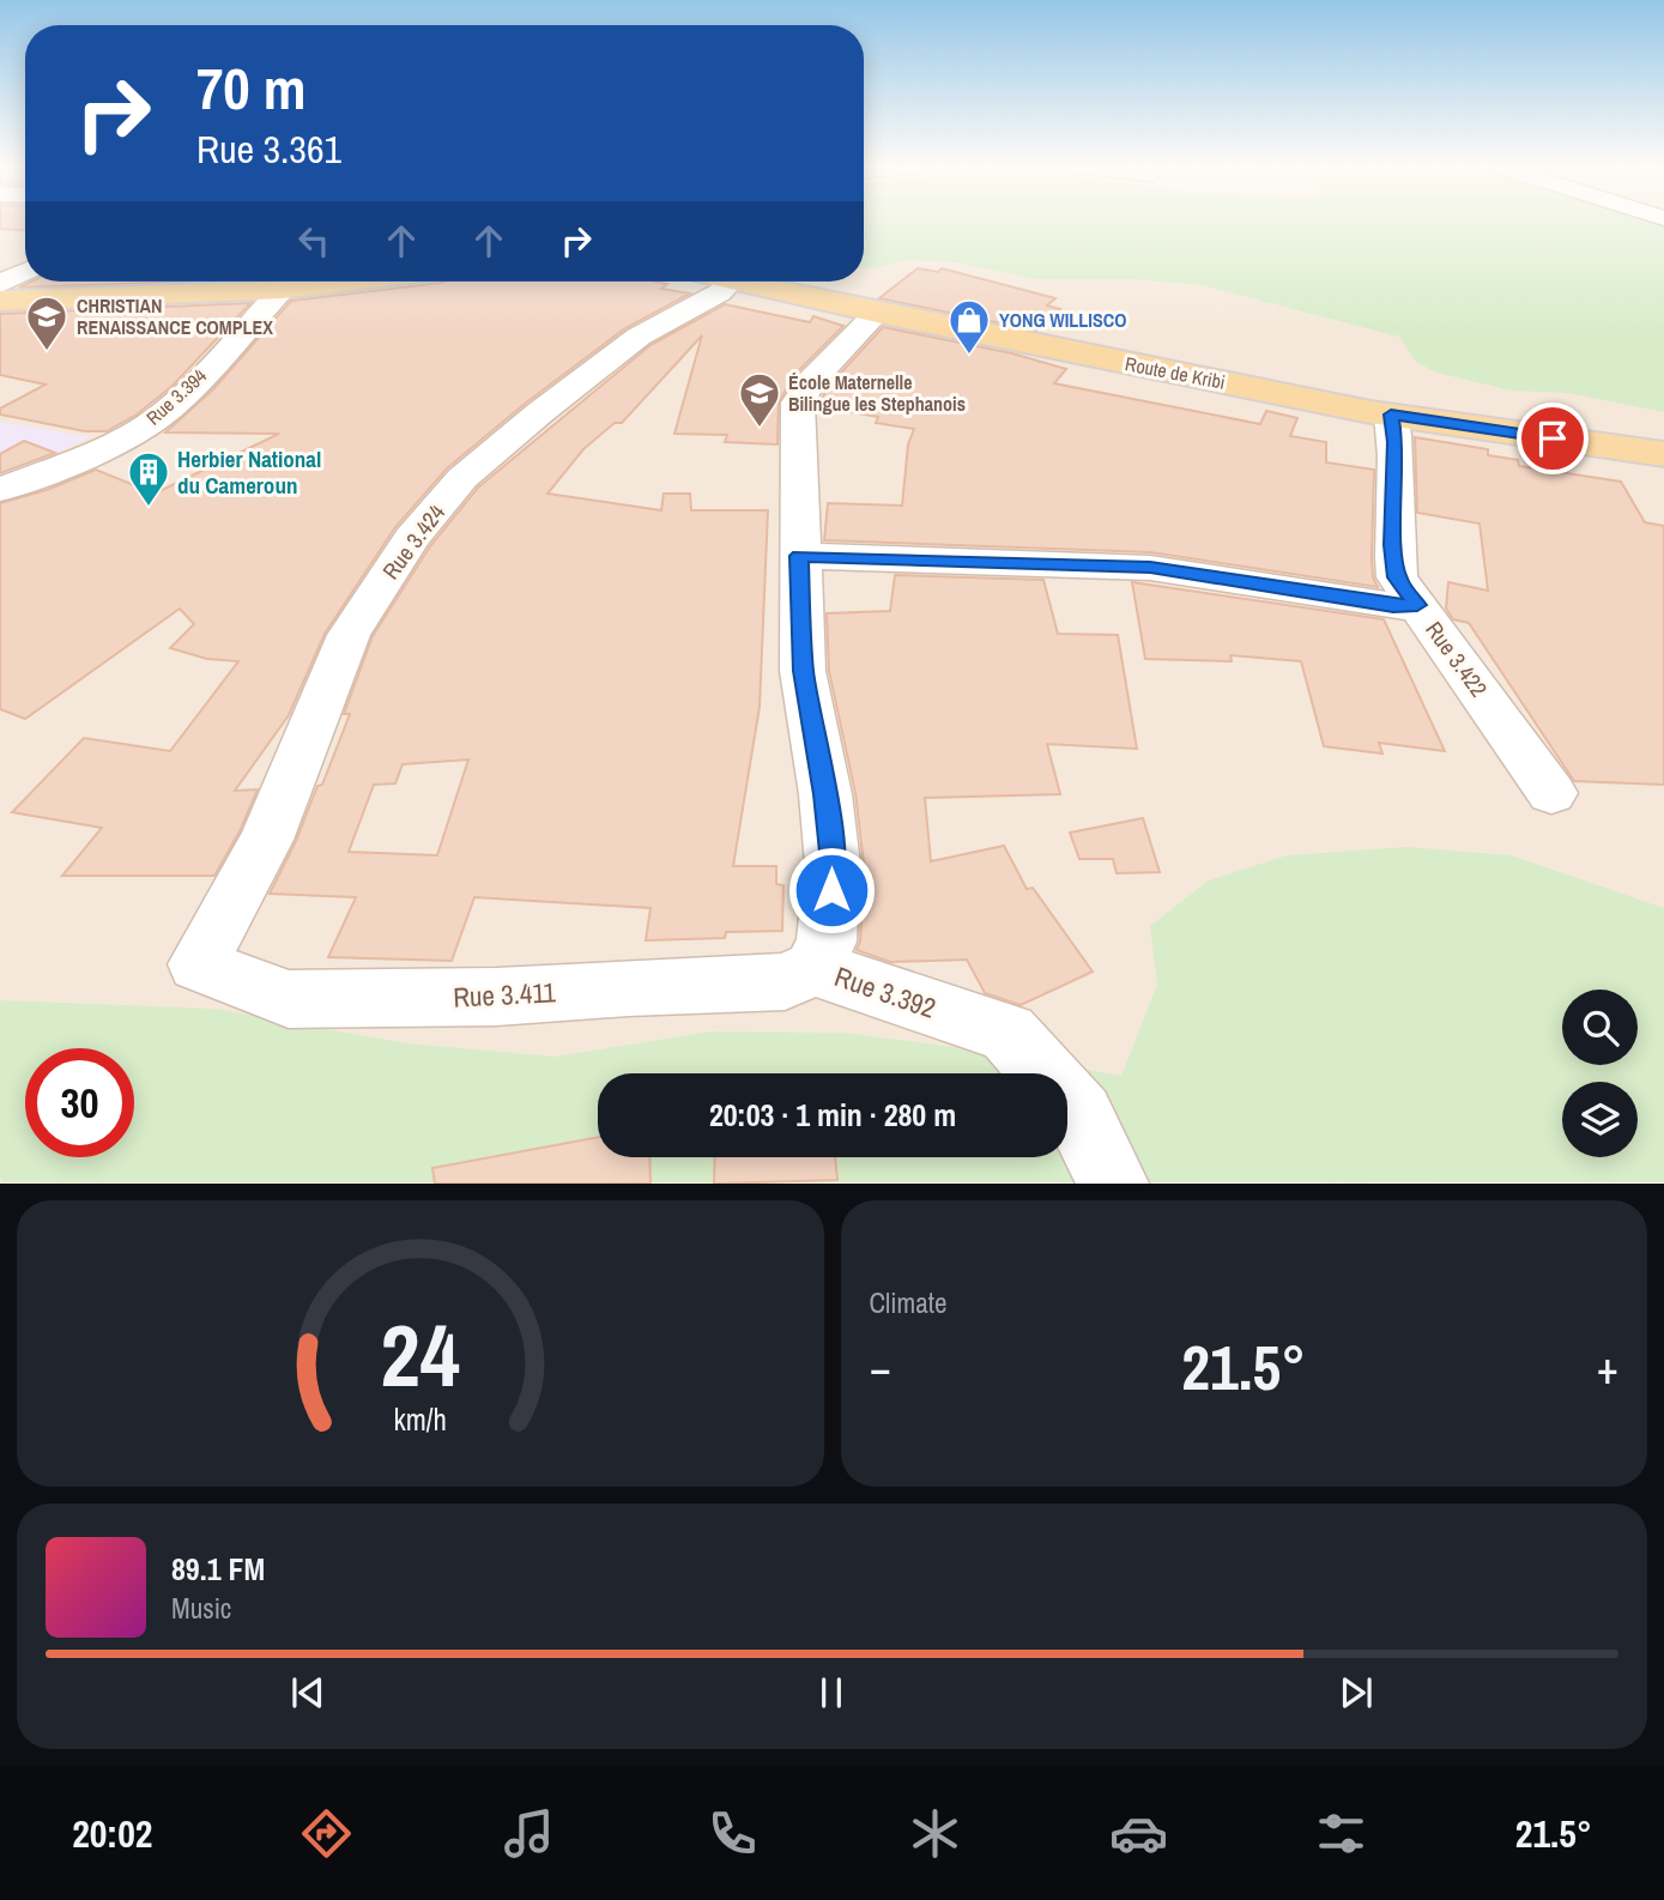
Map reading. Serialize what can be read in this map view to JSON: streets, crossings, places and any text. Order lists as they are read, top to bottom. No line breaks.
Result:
{"streets":{"main road":["Route de Kribi"],"street":["Rue 3.394","Rue 3.424","Rue 3.422","Rue 3.392","Rue 3.411"]},"crossings":[["Route de Kribi","Rue 3.422"],["Route de Kribi","Rue 3.392"],["Rue 3.424","Rue 3.411"],["Rue 3.392","Rue 3.411"]],"places":{"school or university":["CHRISTIAN RENAISSANCE COMPLEX","École Maternelle Bilingue les Stephanois"],"shop":["YONG WILLISCO"],"building":["Herbier National du Cameroun"]},"page":{"turn":["70 m","Rue 3.361"],"limit":"30","trip":"20:03 · 1 min · 280 m","tile":"Climate","heat":["−","21.5°","+"],"song":["89.1 FM","Music"],"tabs":["20:02","21.5°"],"gauge":["24","km/h"]}}
